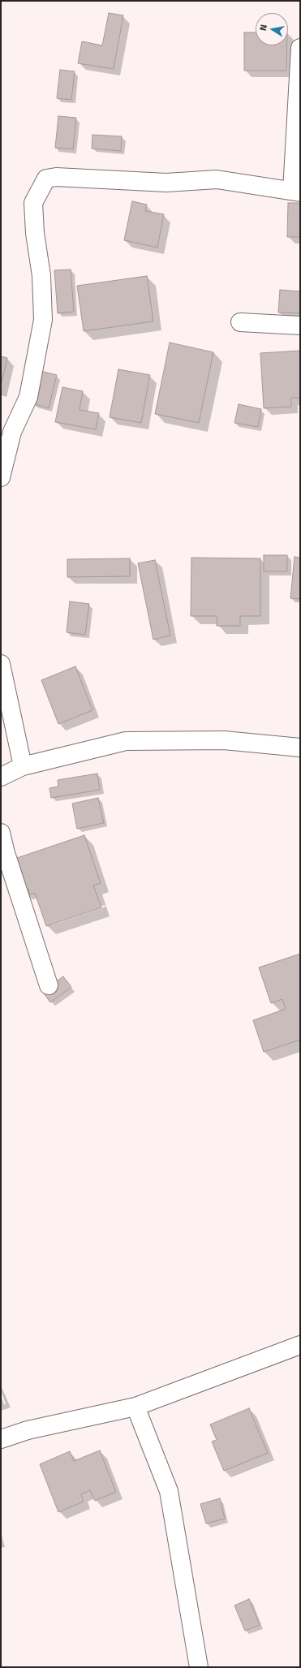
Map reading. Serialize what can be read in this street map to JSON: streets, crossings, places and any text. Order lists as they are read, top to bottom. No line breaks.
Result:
{"north":"left"}
